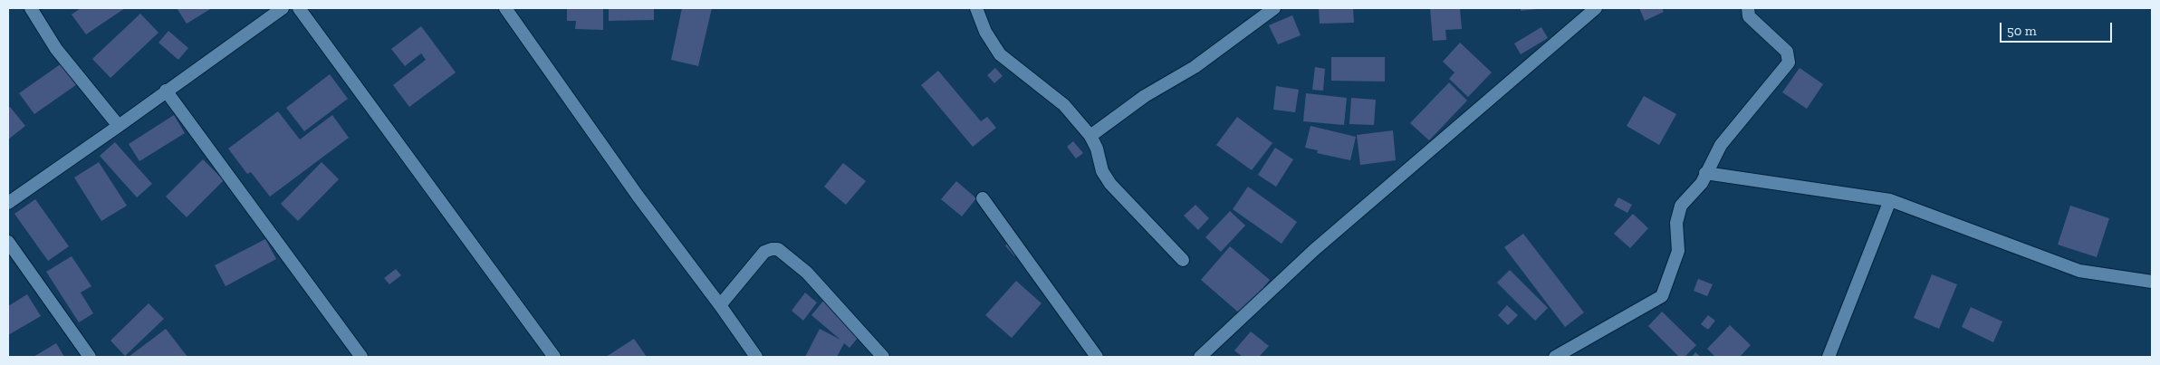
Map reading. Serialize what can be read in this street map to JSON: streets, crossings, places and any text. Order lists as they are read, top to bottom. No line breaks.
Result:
{"scale_bar":"50 m"}
